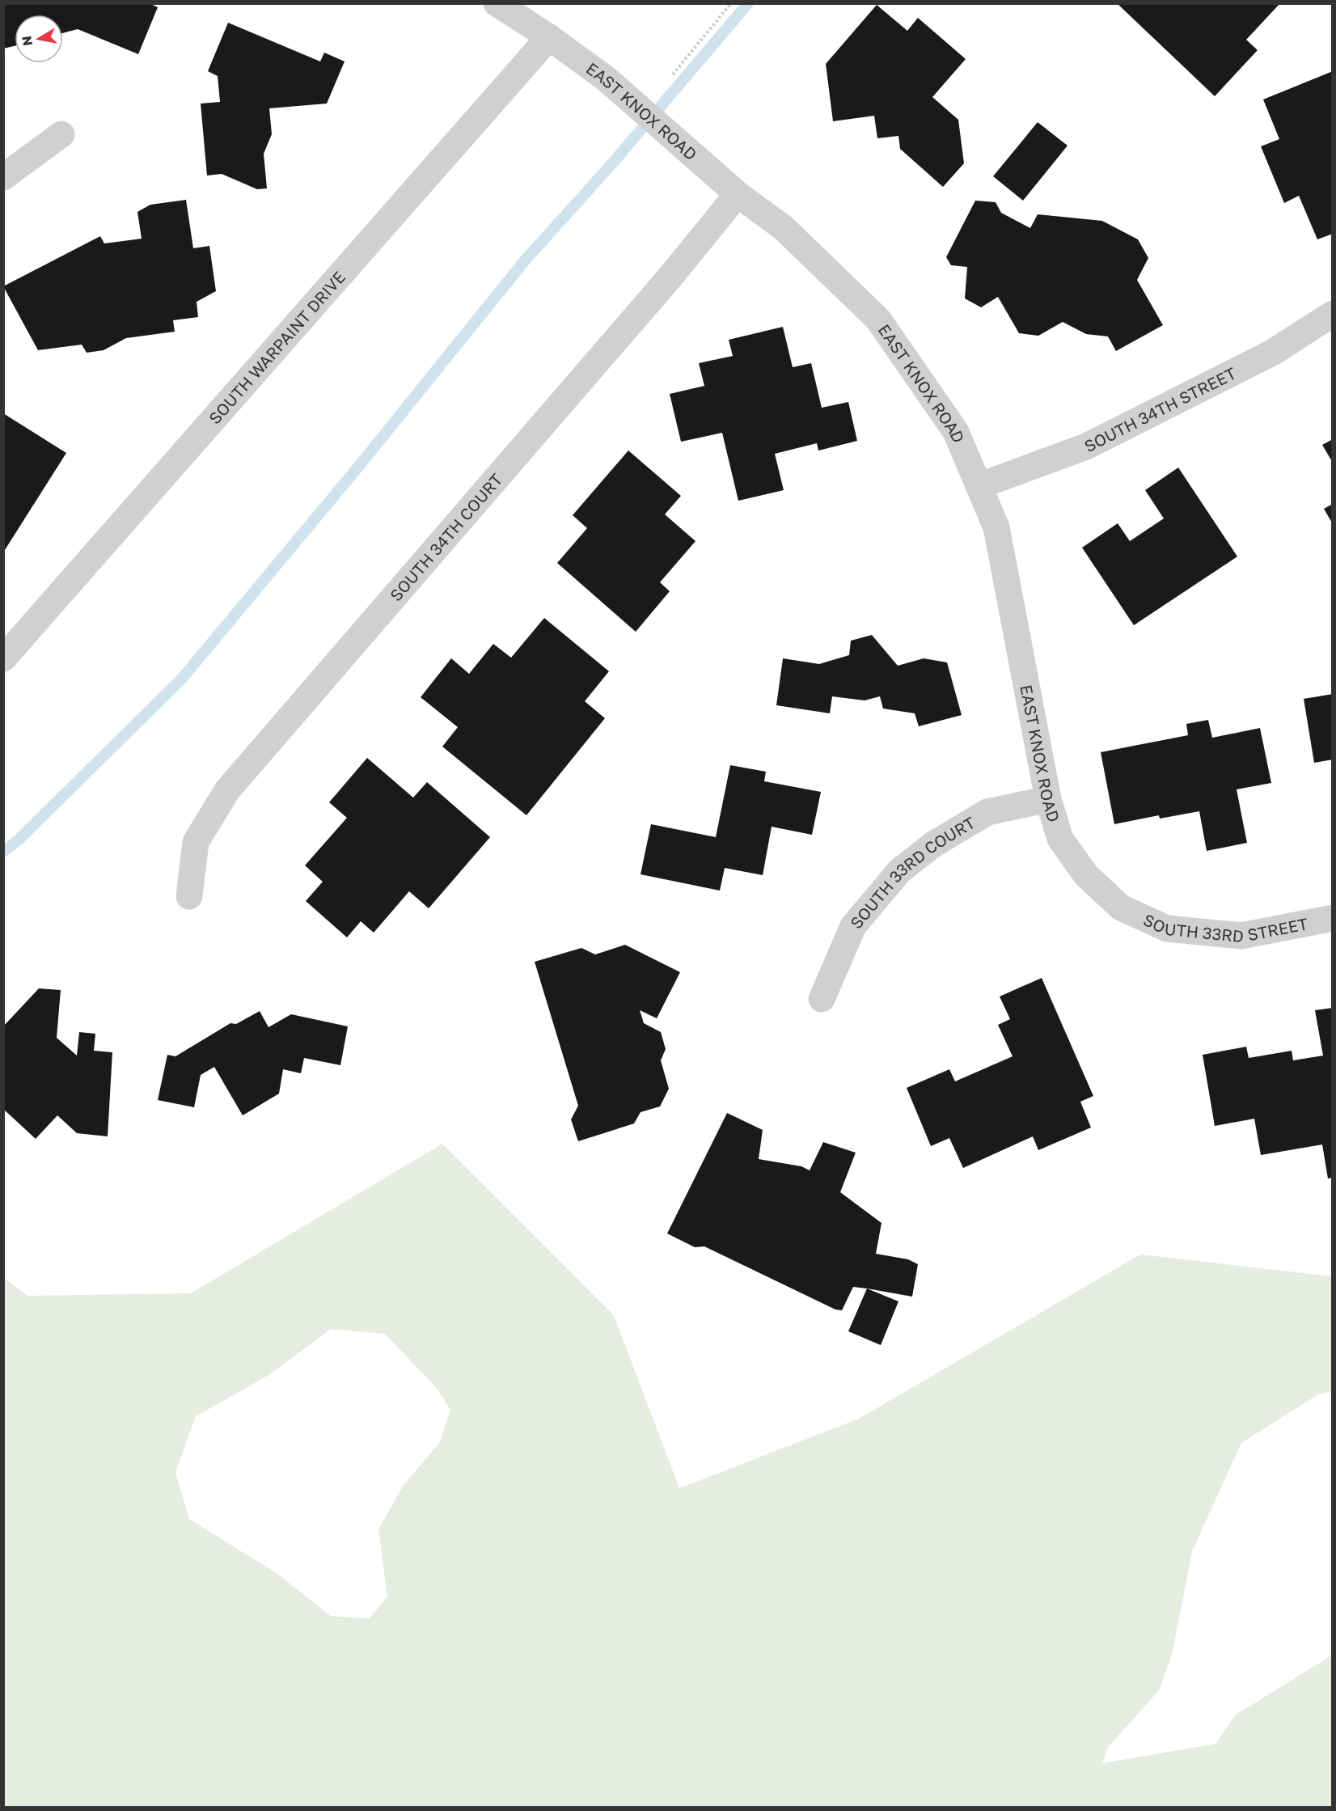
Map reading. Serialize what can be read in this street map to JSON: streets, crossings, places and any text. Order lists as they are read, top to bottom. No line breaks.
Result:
{"streets":{"street":["EAST KNOX ROAD","SOUTH WARPAINT DRIVE","SOUTH 34TH STREET","SOUTH 34TH COURT","SOUTH 33RD COURT","SOUTH 33RD STREET"]},"crossings":[["EAST KNOX ROAD","SOUTH WARPAINT DRIVE"],["EAST KNOX ROAD","SOUTH 34TH STREET"],["EAST KNOX ROAD","SOUTH 34TH COURT"],["EAST KNOX ROAD","SOUTH 33RD COURT"],["EAST KNOX ROAD","SOUTH 33RD STREET"]],"north":"left"}
